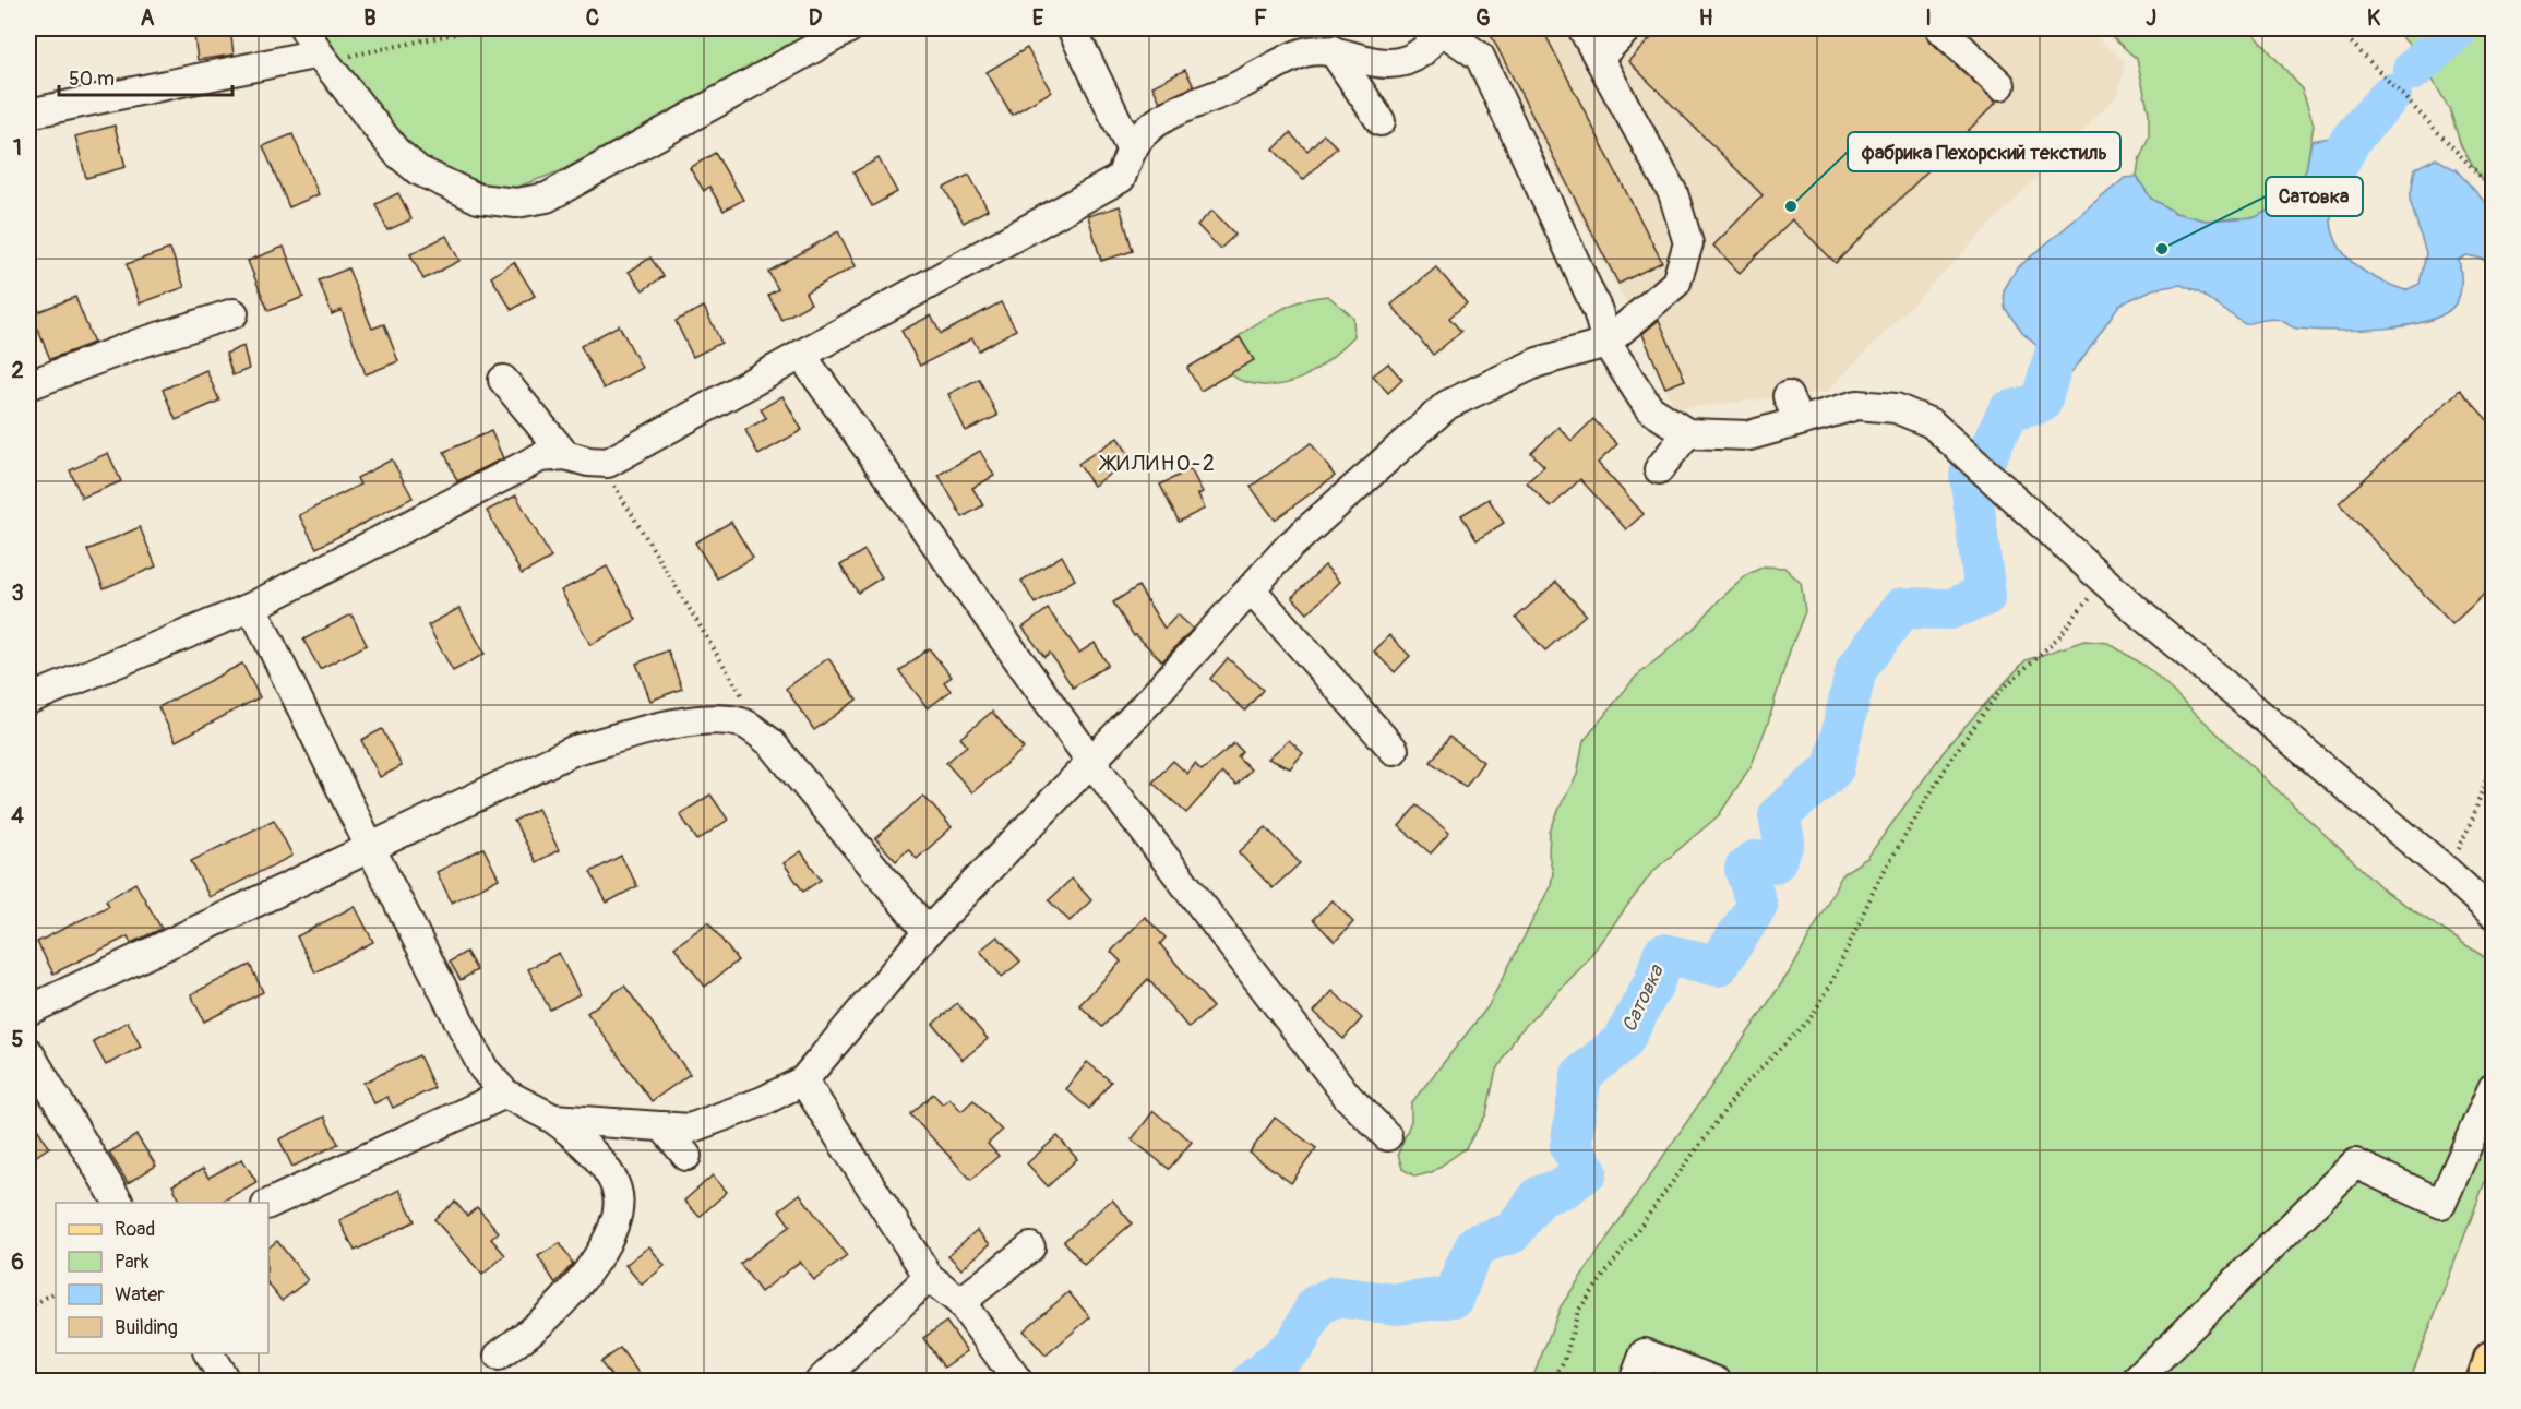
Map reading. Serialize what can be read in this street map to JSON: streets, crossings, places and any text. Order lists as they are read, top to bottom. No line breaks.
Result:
{"districts":["ЖИЛИНО-2"],"water":["Сатовка"],"places":["фабрика Пехорский текстиль","Сатовка"],"legend":["Road","Park","Water","Building"],"scale_bar":"50 m","grid":{"columns":["A","B","C","D","E","F","G","H","I","J","K"],"rows":["1","2","3","4","5","6"]}}
